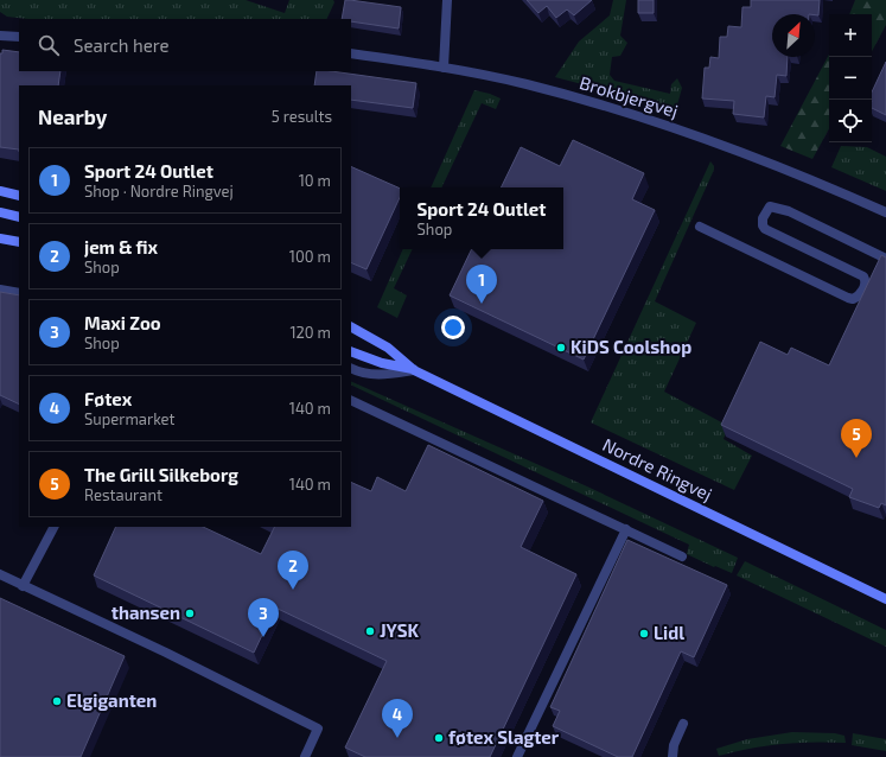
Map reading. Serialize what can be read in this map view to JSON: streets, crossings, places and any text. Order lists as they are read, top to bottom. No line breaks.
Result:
{"streets":{"main road":["Nordre Ringvej"],"street":["Brokbjergvej"]},"places":["KiDS Coolshop","thansen","JYSK","Lidl","Elgiganten","føtex Slagter"],"north":"top right","page":{"map_buttons":["+","−"],"search":"Search here","heading":["Nearby","5 results"],"list":[{"mark":"1","name":"Sport 24 Outlet","note":"Shop · Nordre Ringvej","value":"10 m"},{"mark":"2","name":"jem & fix","note":"Shop","value":"100 m"},{"mark":"3","name":"Maxi Zoo","note":"Shop","value":"120 m"},{"mark":"4","name":"Føtex","note":"Supermarket","value":"140 m"},{"mark":"5","name":"The Grill Silkeborg","note":"Restaurant","value":"140 m"}],"popup":["Sport 24 Outlet","Shop"],"pins":["1","5","2","3","4"]}}
